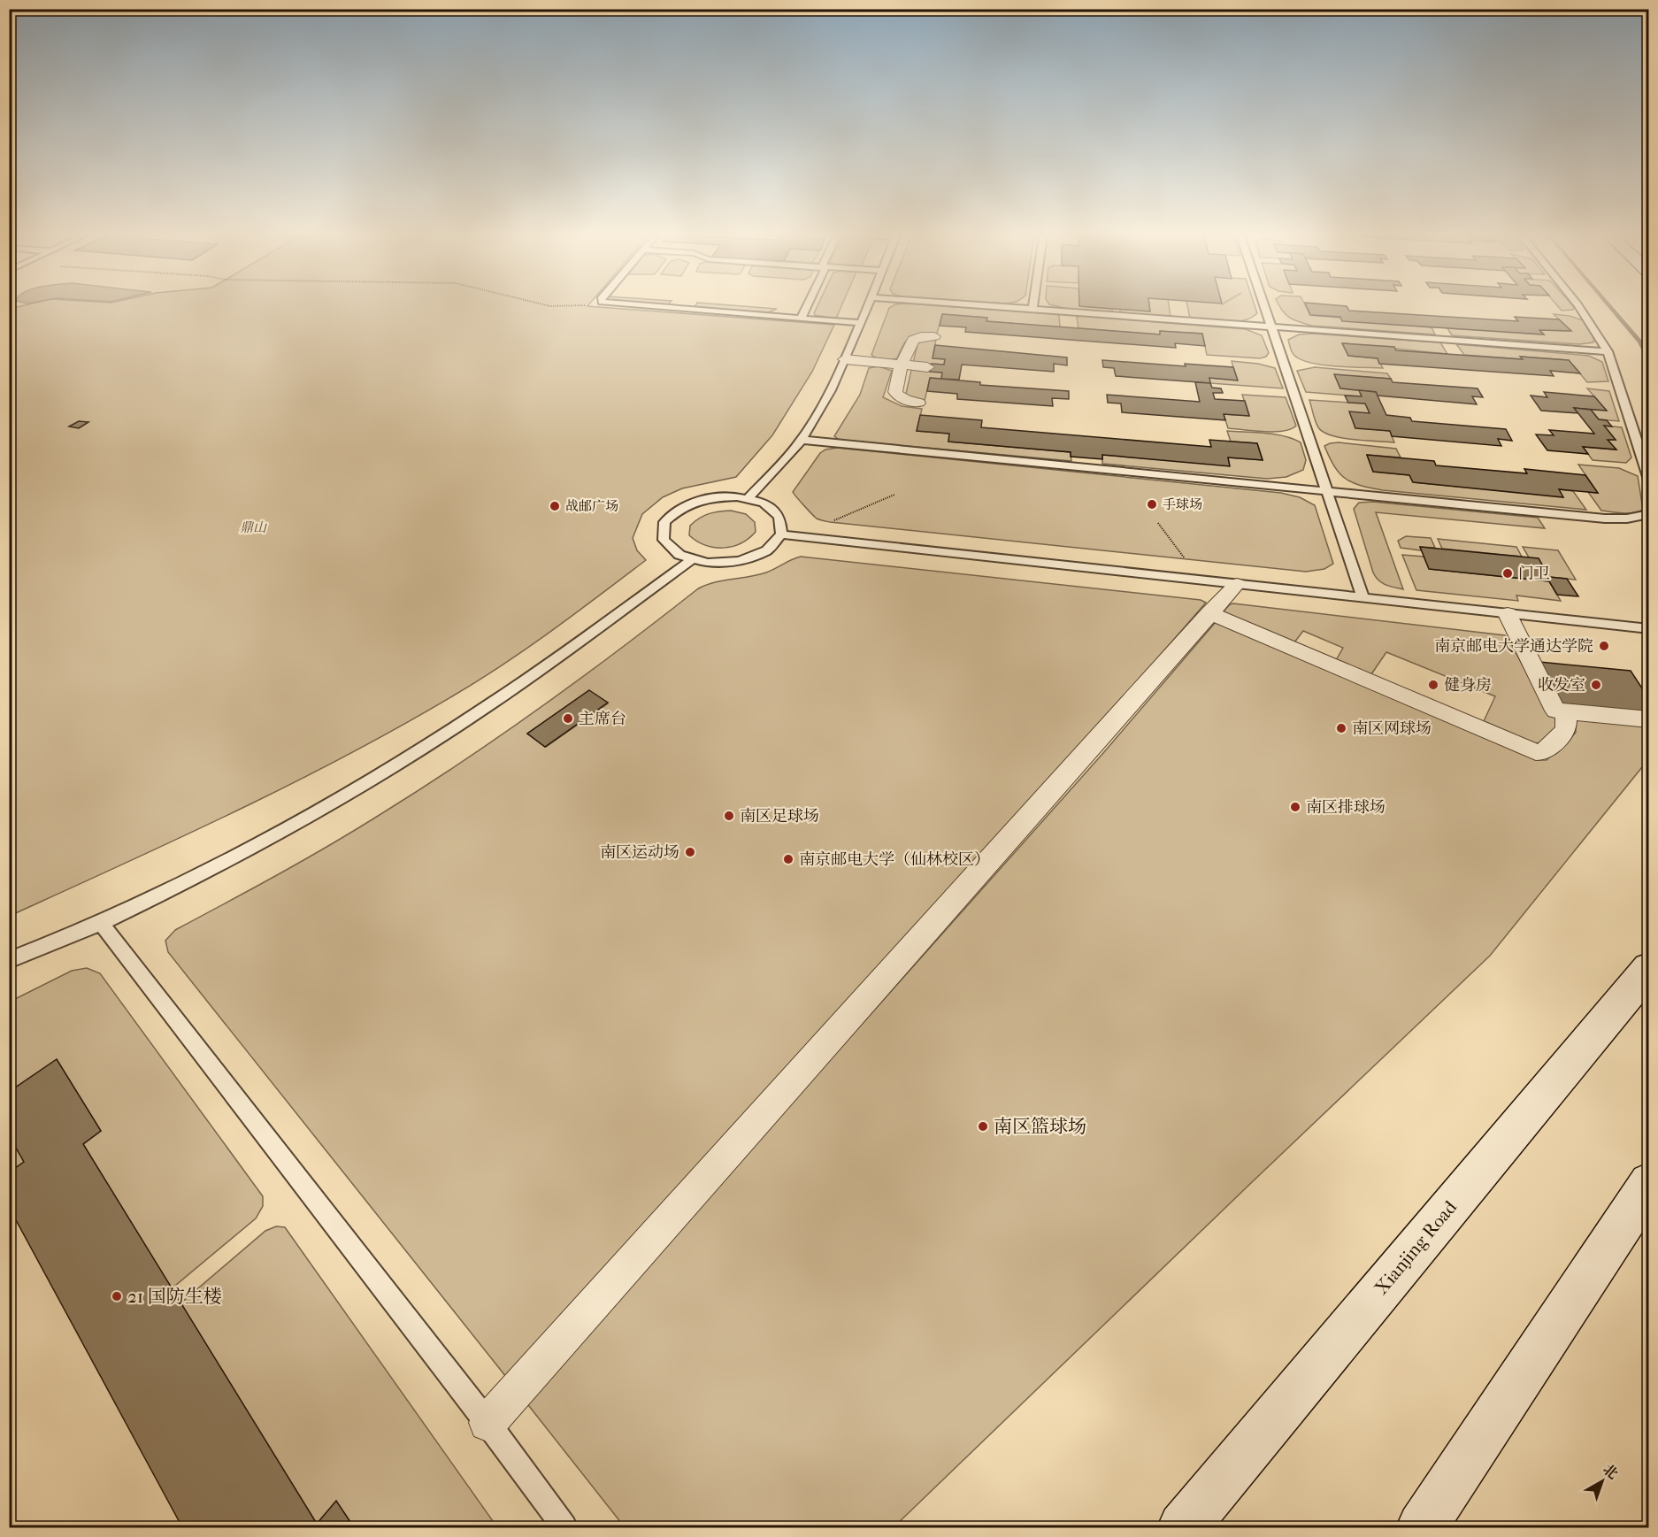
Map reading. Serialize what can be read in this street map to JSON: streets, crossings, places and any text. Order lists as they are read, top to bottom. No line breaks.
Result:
{"streets":{"main road":["Xianjing Road"]},"parks":["鼎山"],"places":["手球场","战邮广场","门卫","南京邮电大学通达学院","健身房","收发室","主席台","南区网球场","南区排球场","南区足球场","南区运动场","南京邮电大学（仙林校区）","南区篮球场","21 国防生楼"],"north":"top right"}
